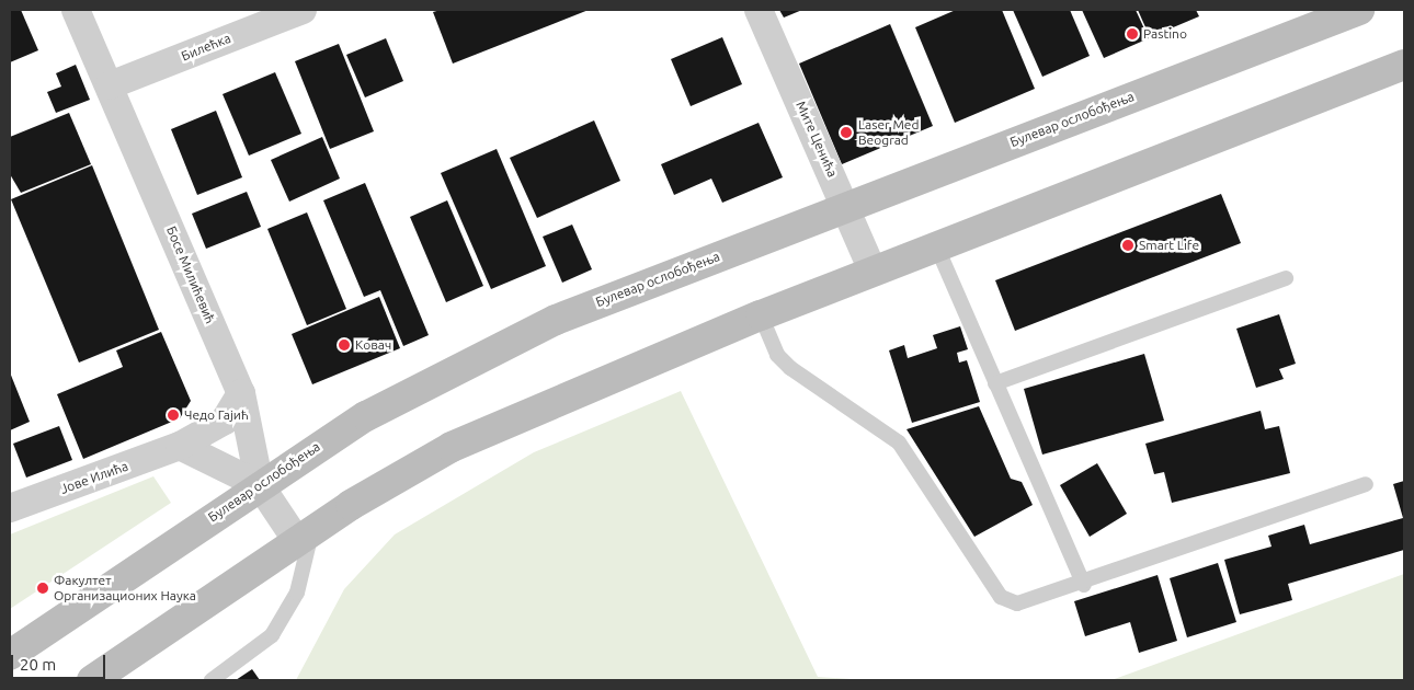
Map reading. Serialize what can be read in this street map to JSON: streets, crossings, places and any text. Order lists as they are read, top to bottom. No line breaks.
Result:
{"streets":{"main road":["Булевар ослобођења"],"street":["Билећка","Мите Ценића","Босе Милићевић","Јове Илића"]},"crossings":[["Билећка","Босе Милићевић"],["Булевар ослобођења","Мите Ценића"],["Булевар ослобођења","Босе Милићевић"],["Босе Милићевић","Јове Илића"]],"places":["Pastino","Laser Med Beograd","Smart Life","Ковач","Чедо Гајић","Факултет Организационих Наука"],"scale_bar":"20 m"}
